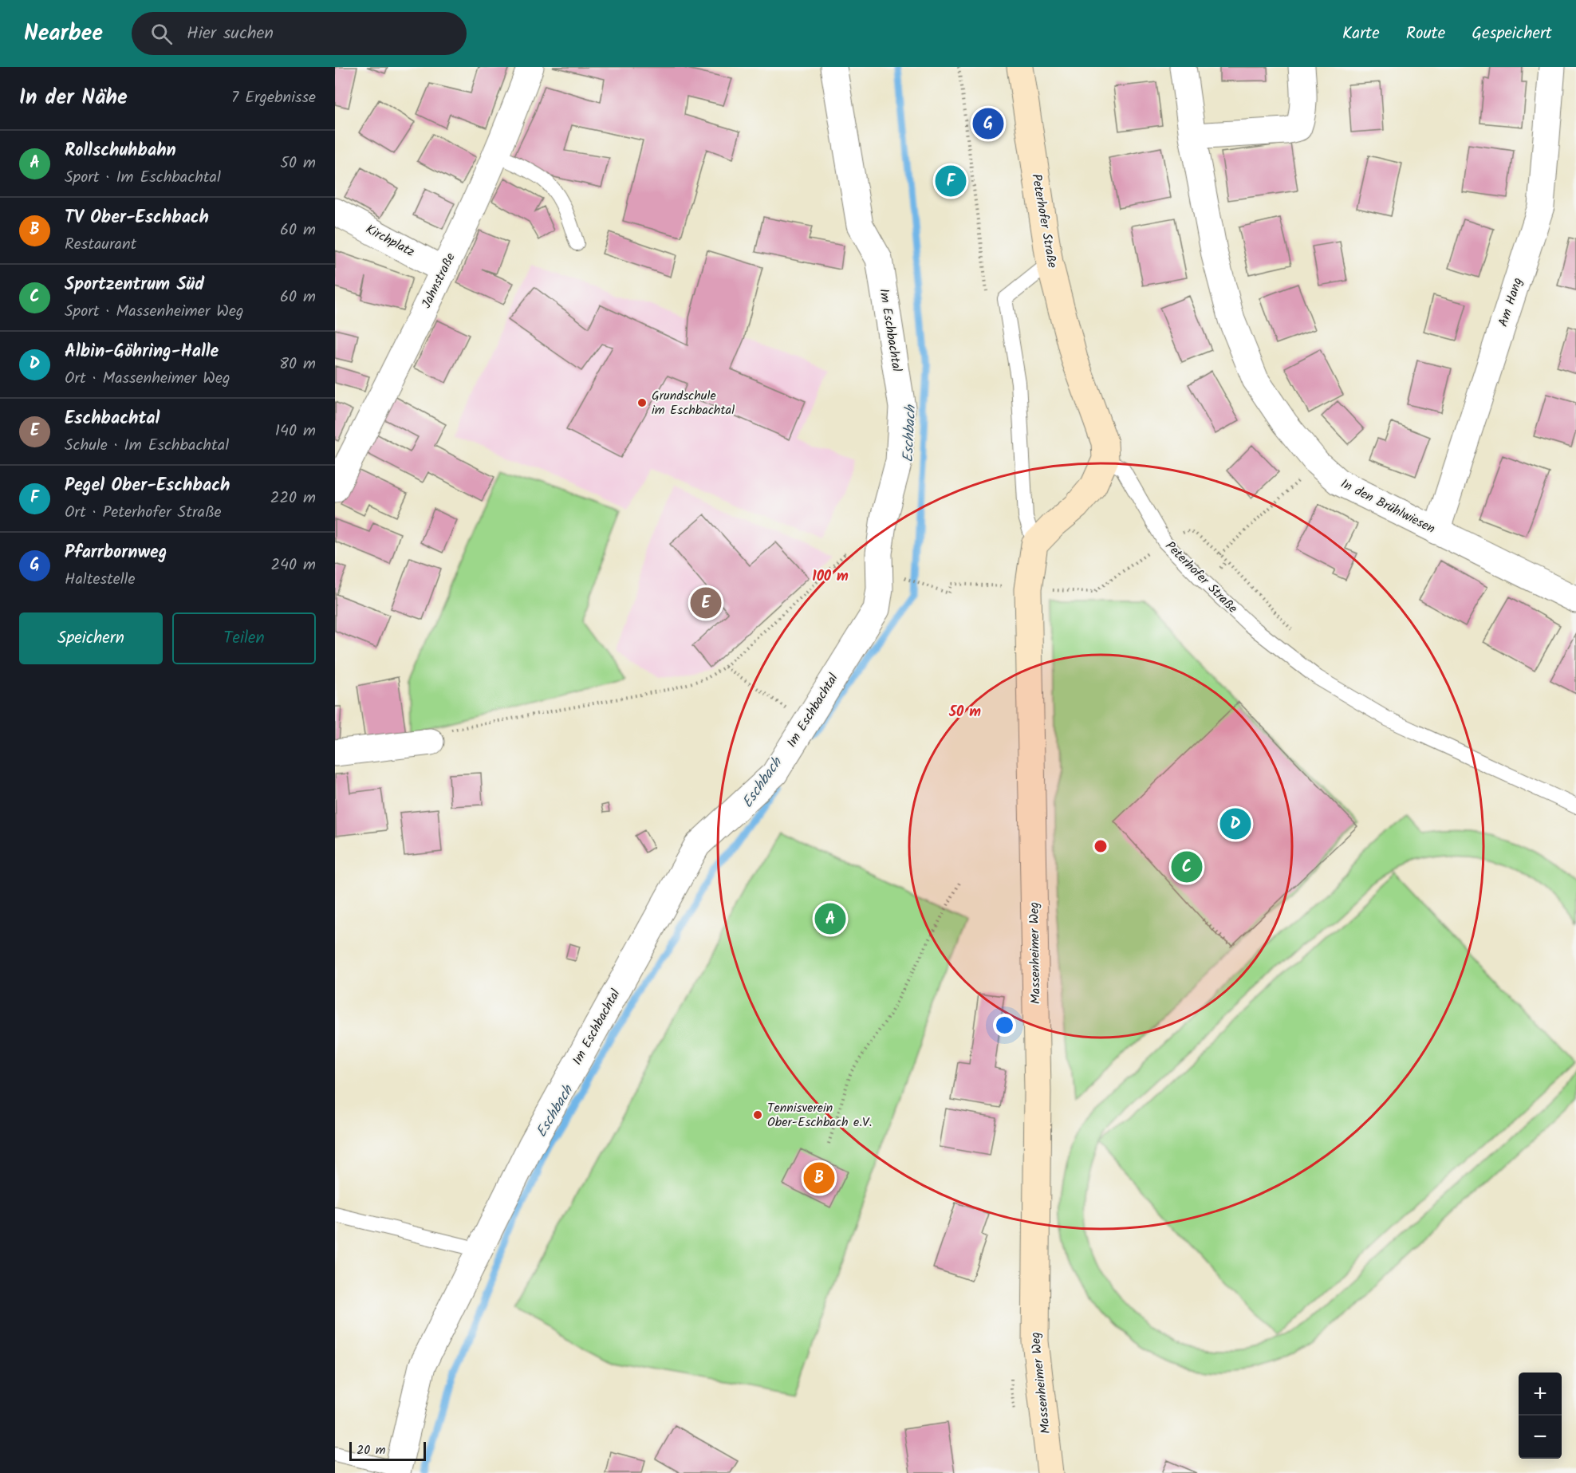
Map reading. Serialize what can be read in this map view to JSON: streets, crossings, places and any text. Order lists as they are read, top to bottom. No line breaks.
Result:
{"streets":{"street":["Peterhofer Straße","Kirchplatz","Jahnstraße","Am Hang","Im Eschbachtal","In den Brühlwiesen","Massenheimer Weg"]},"crossings":[["Kirchplatz","Jahnstraße"],["Am Hang","In den Brühlwiesen"]],"water":["Eschbach"],"places":["Grundschule im Eschbachtal","Tennisverein Ober-Eschbach e.V."],"scale_bar":"20 m","page":{"header":"Nearbee","search":"Hier suchen","nav":["Karte","Route","Gespeichert"],"heading":["In der Nähe","7 Ergebnisse"],"pins":["G","F","E","D","C","A","B"],"list":[{"mark":"A","name":"Rollschuhbahn","note":"Sport · Im Eschbachtal","value":"50 m"},{"mark":"B","name":"TV Ober-Eschbach","note":"Restaurant","value":"60 m"},{"mark":"C","name":"Sportzentrum Süd","note":"Sport · Massenheimer Weg","value":"60 m"},{"mark":"D","name":"Albin-Göhring-Halle","note":"Ort · Massenheimer Weg","value":"80 m"},{"mark":"E","name":"Eschbachtal","note":"Schule · Im Eschbachtal","value":"140 m"},{"mark":"F","name":"Pegel Ober-Eschbach","note":"Ort · Peterhofer Straße","value":"220 m"},{"mark":"G","name":"Pfarrbornweg","note":"Haltestelle","value":"240 m"}],"buttons":["Speichern","Teilen"],"map_buttons":["+","−"],"scale":"20 m"},"rings":["100 m","50 m"]}
